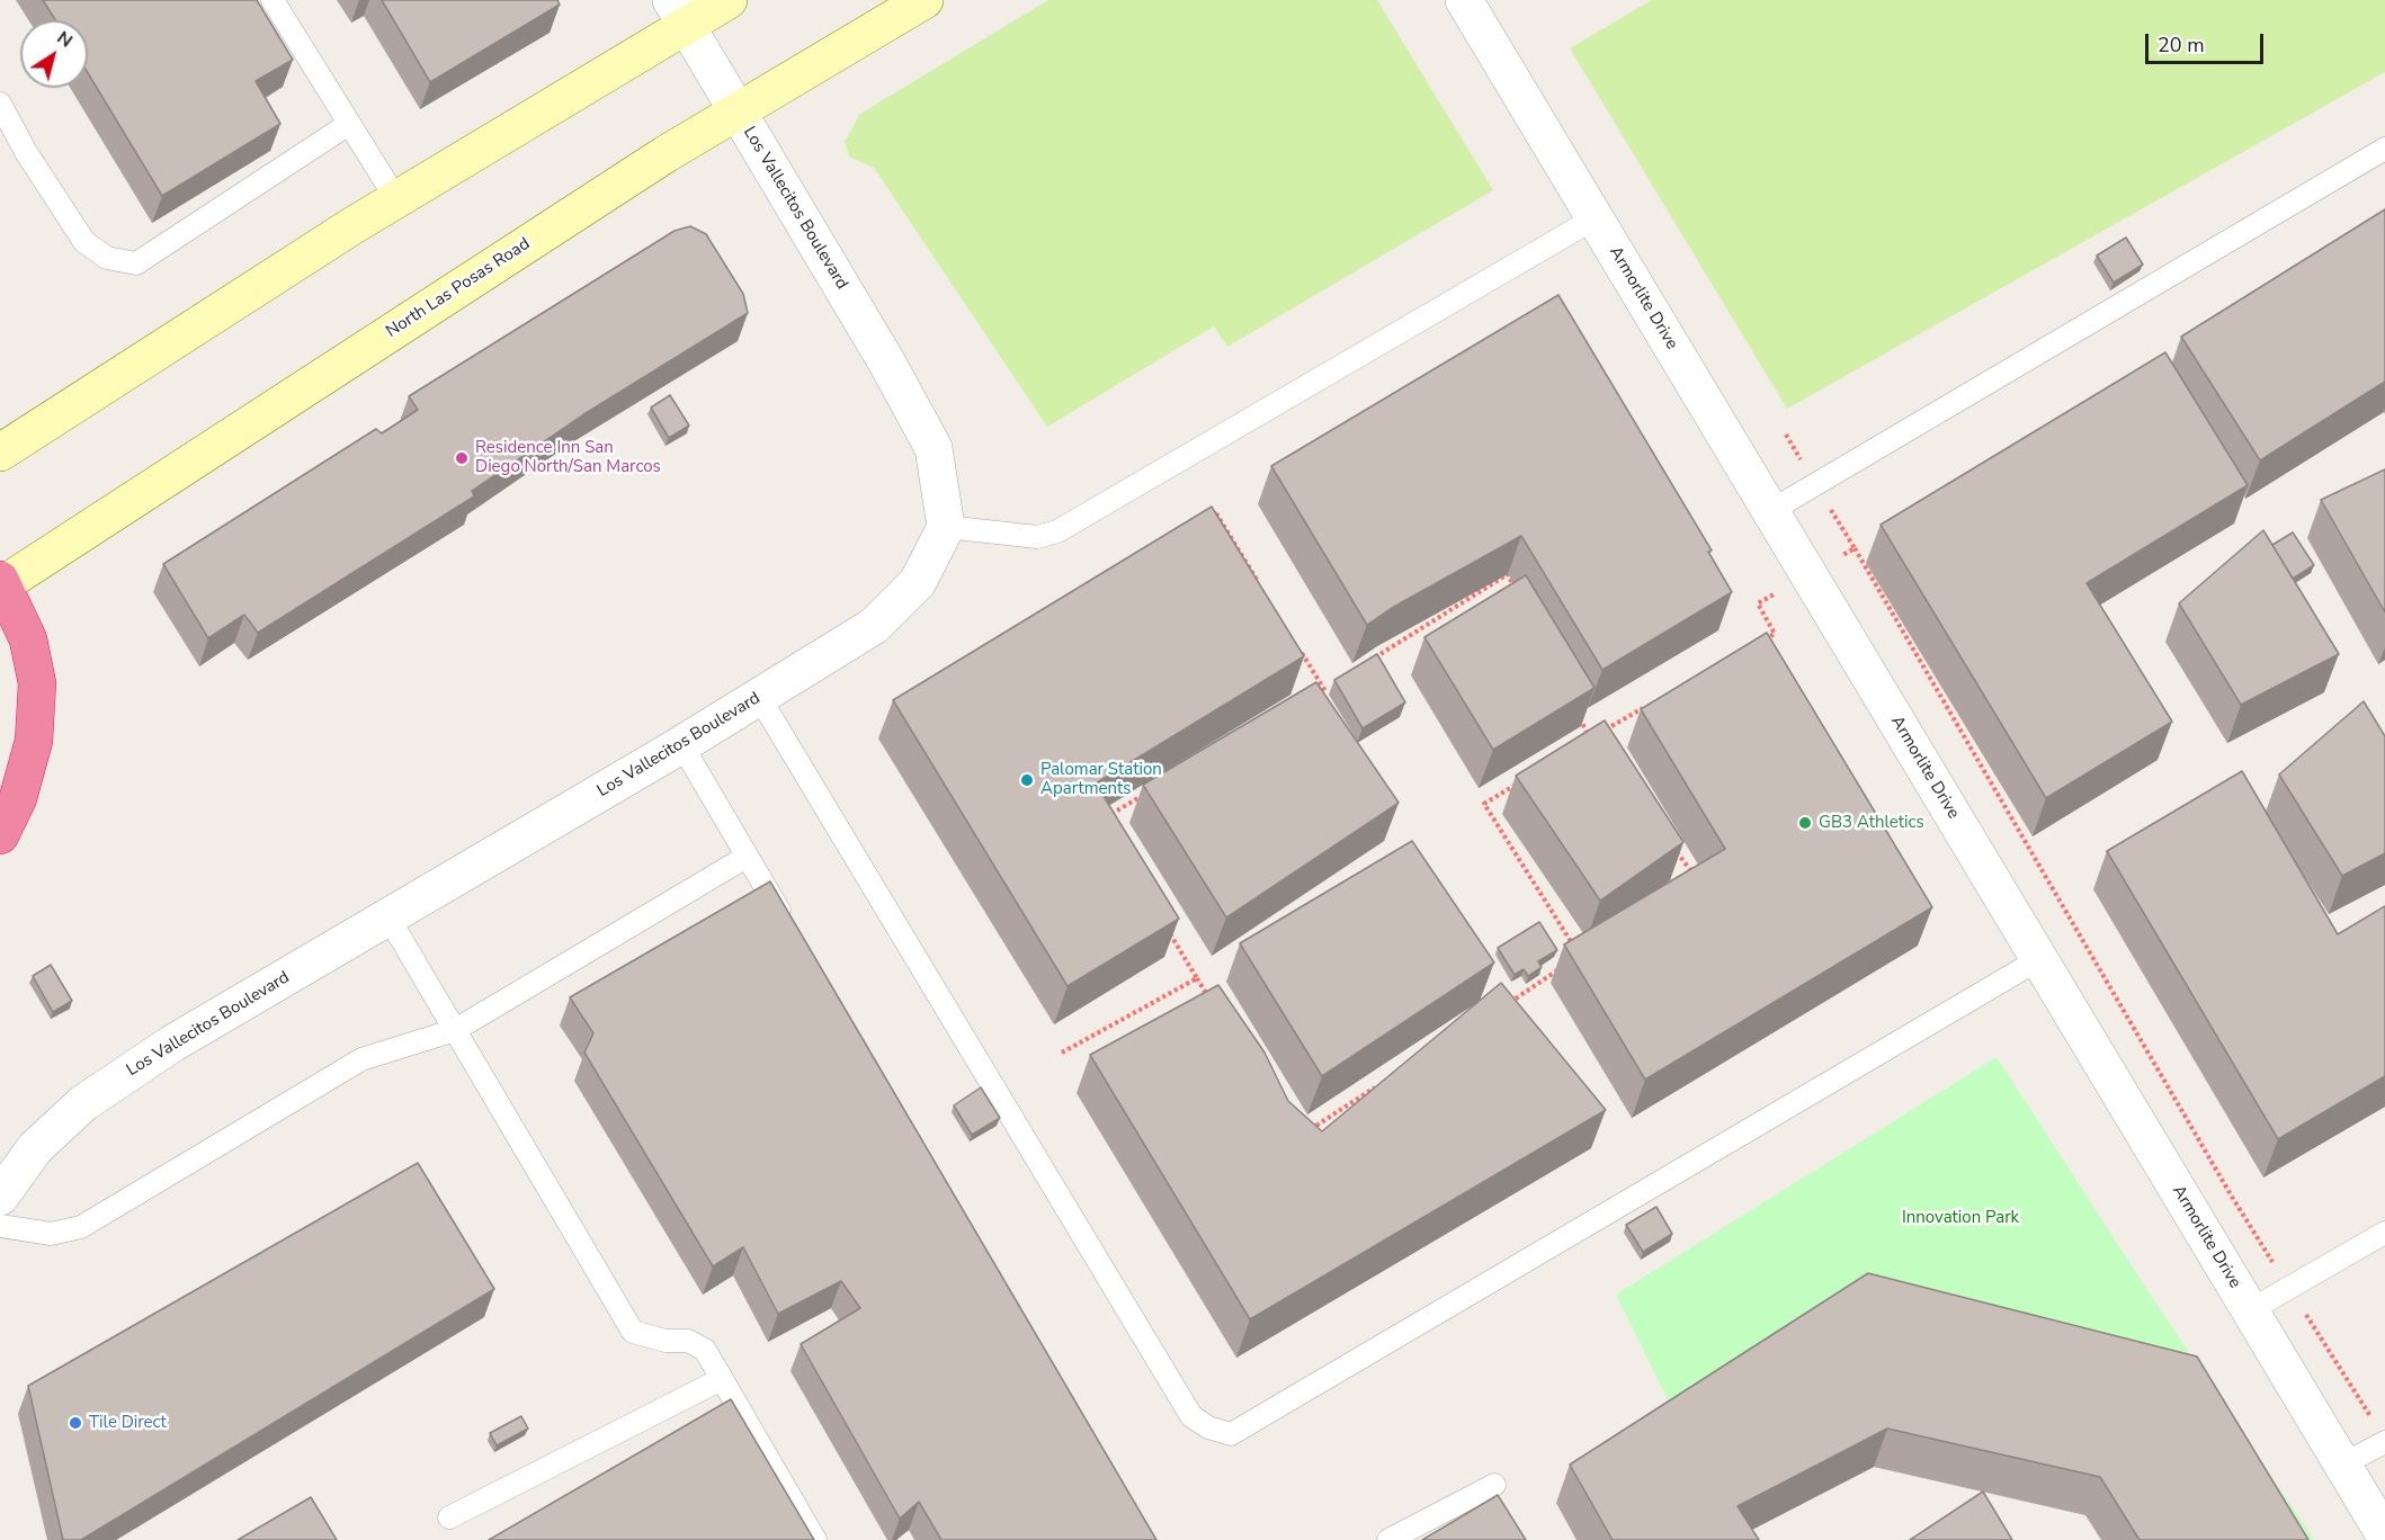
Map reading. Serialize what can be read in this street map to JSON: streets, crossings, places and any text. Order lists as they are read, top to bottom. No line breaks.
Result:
{"streets":{"main road":["North Las Posas Road"],"street":["Los Vallecitos Boulevard","Armorlite Drive"]},"crossings":[["Los Vallecitos Boulevard","North Las Posas Road"]],"parks":["Innovation Park"],"places":["Residence Inn San Diego North/San Marcos","Palomar Station Apartments","GB3 Athletics","Tile Direct"],"scale_bar":"20 m","north":"top right"}
